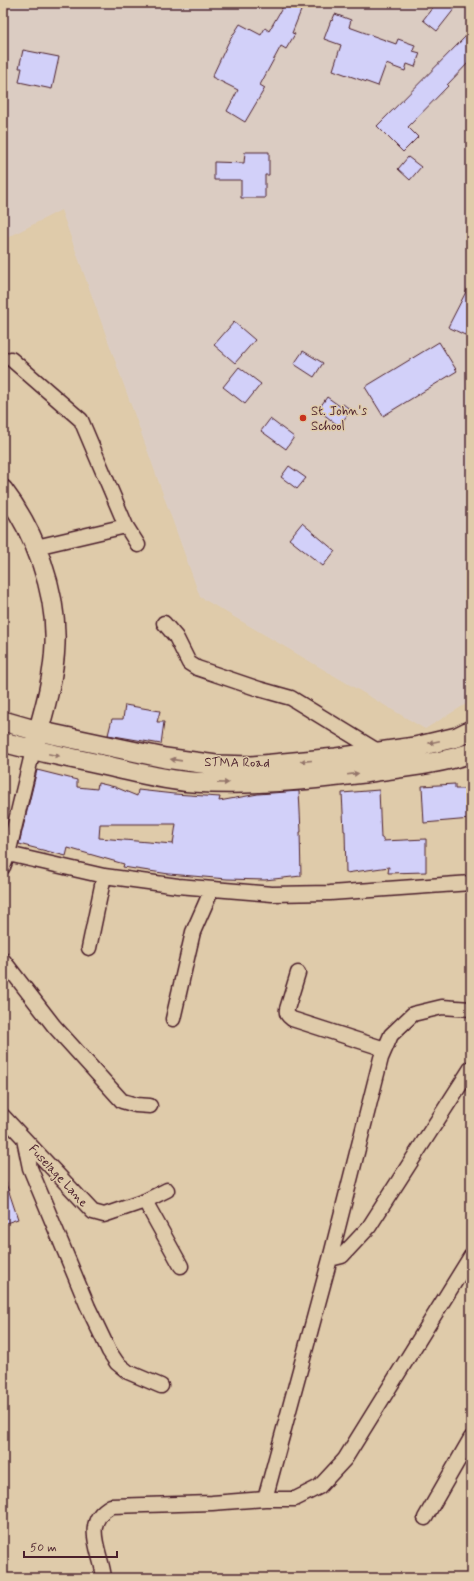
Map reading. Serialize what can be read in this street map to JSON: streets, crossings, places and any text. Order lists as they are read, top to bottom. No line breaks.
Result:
{"streets":{"main road":["STMA Road"],"street":["Fuselage Lane"]},"places":["St. John's School"],"scale_bar":"50 m"}
